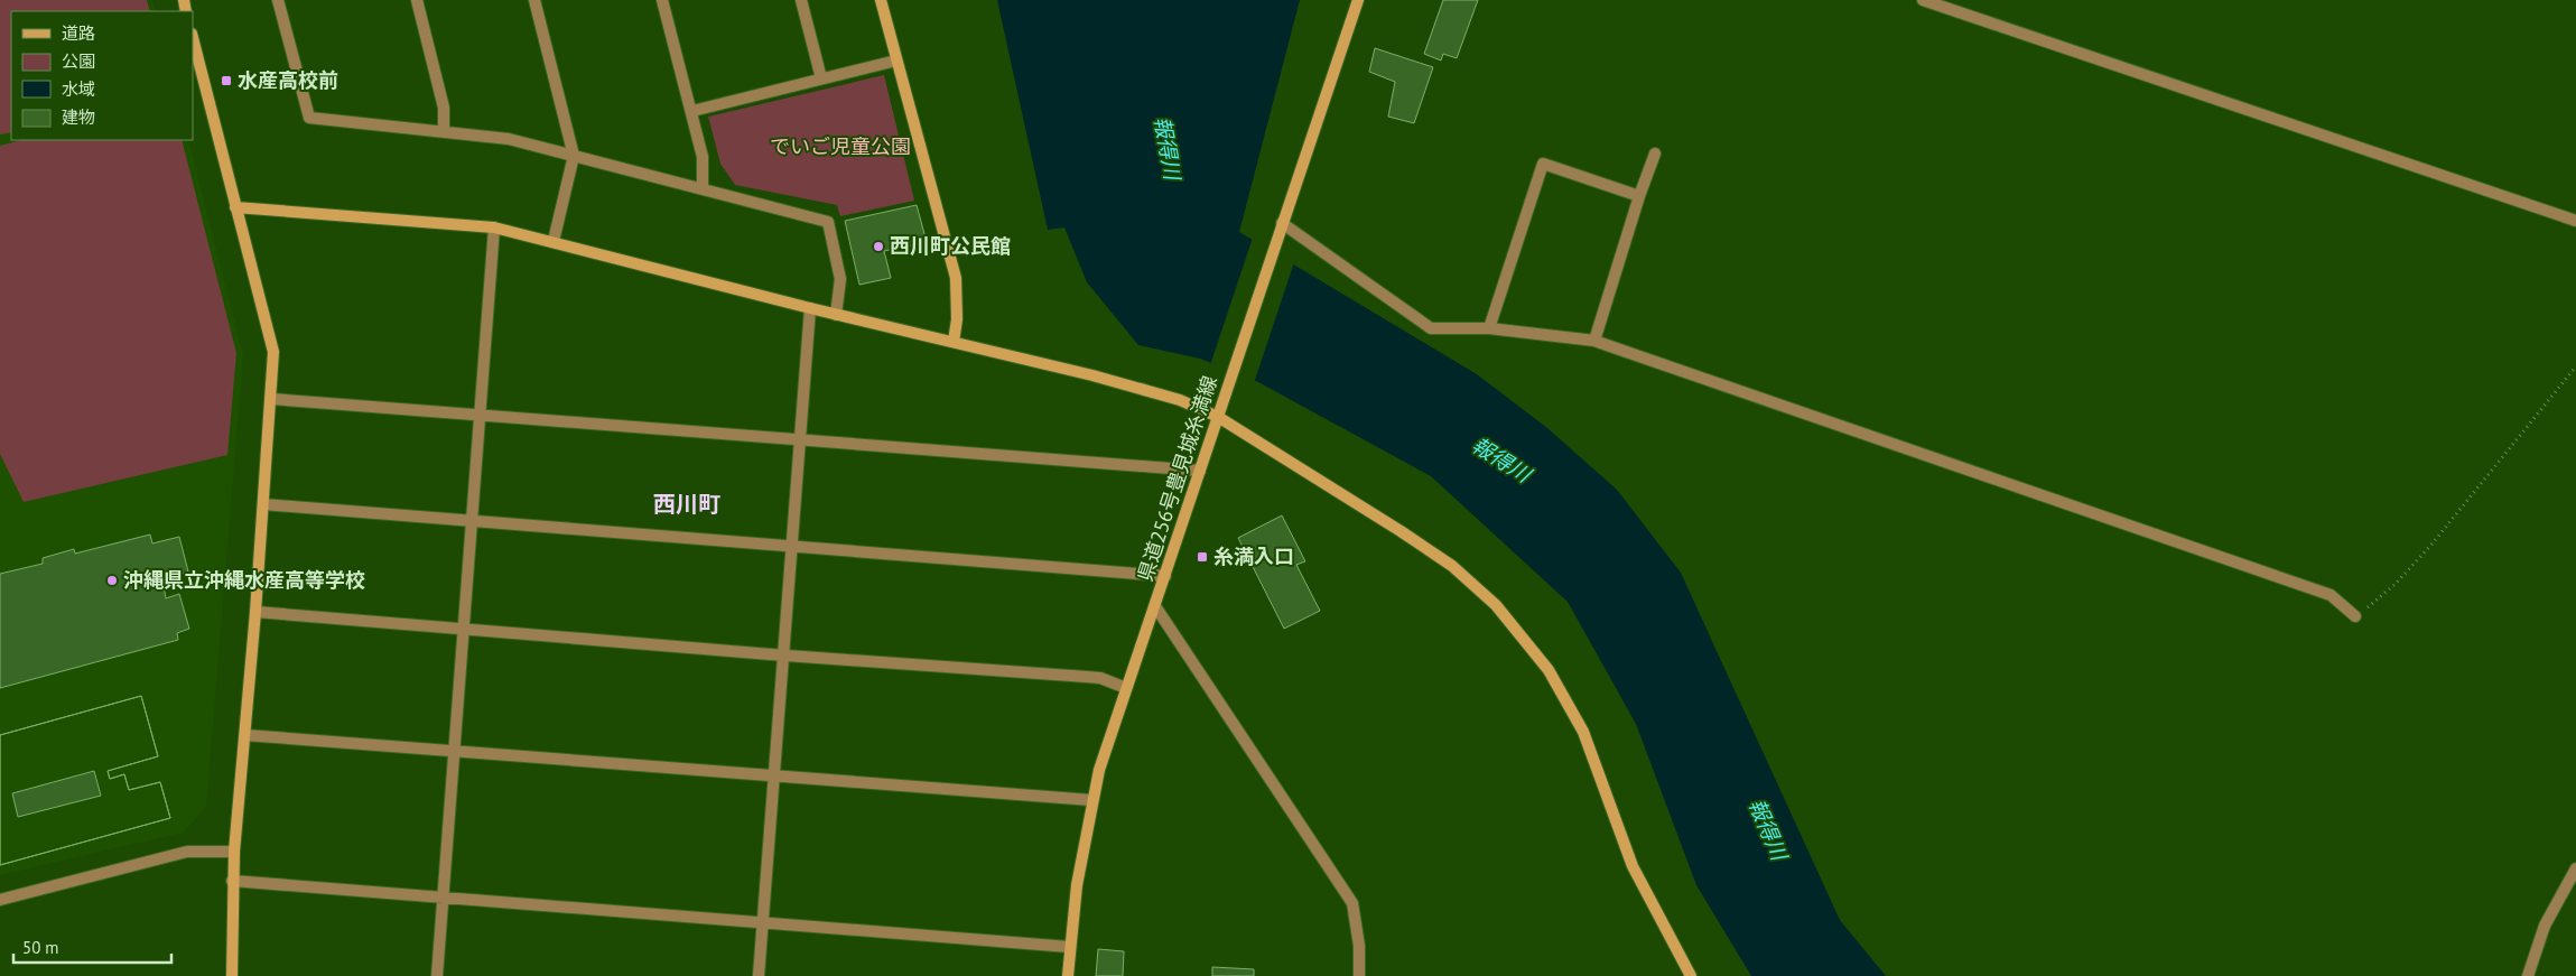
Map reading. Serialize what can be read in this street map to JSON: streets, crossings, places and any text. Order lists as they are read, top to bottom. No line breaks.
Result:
{"streets":{"street":["県道256号豊見城糸満線"]},"districts":["西川町"],"water":["報得川"],"parks":["でいご児童公園"],"places":{"transit":["水産高校前","糸満入口"],"other":["西川町公民館","沖縄県立沖縄水産高等学校"]},"legend":["道路","公園","水域","建物"],"scale_bar":"50 m"}
